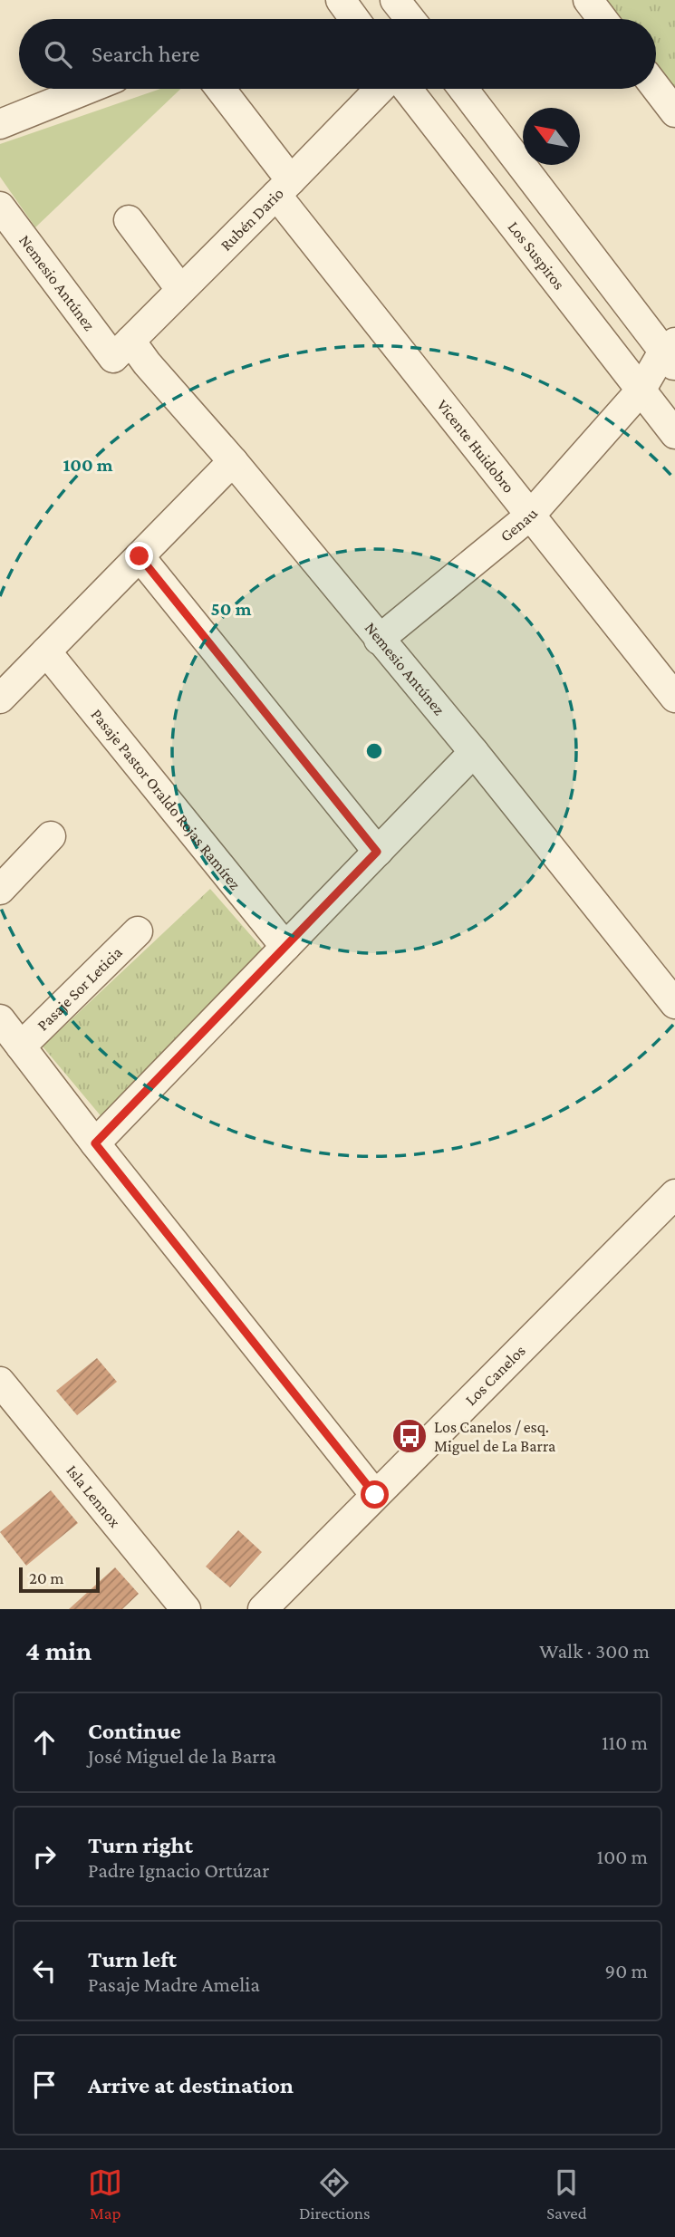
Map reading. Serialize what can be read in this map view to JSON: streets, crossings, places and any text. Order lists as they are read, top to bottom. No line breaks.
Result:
{"streets":{"street":["Rubén Dario","Los Suspiros","Nemesio Antúnez","Vicente Huidobro","Genau","Pasaje Pastor Oraldo Rojas Ramírez","Pasaje Sor Leticia","Los Canelos","Isla Lennox"]},"crossings":[["Rubén Dario","Nemesio Antúnez"],["Rubén Dario","Vicente Huidobro"],["Los Suspiros","Genau"],["Nemesio Antúnez","Genau"],["Vicente Huidobro","Genau"]],"places":{"bus stop":["Los Canelos / esq. Miguel de La Barra"]},"scale_bar":"20 m","north":"top left","page":{"search":"Search here","scale":"20 m","heading":["4 min","Walk · 300 m"],"list":[["Continue","José Miguel de la Barra","110 m"],["Turn right","Padre Ignacio Ortúzar","100 m"],["Turn left","Pasaje Madre Amelia","90 m"],"Arrive at destination"],"nav":["Map","Directions","Saved"]},"rings":["100 m","50 m"]}
